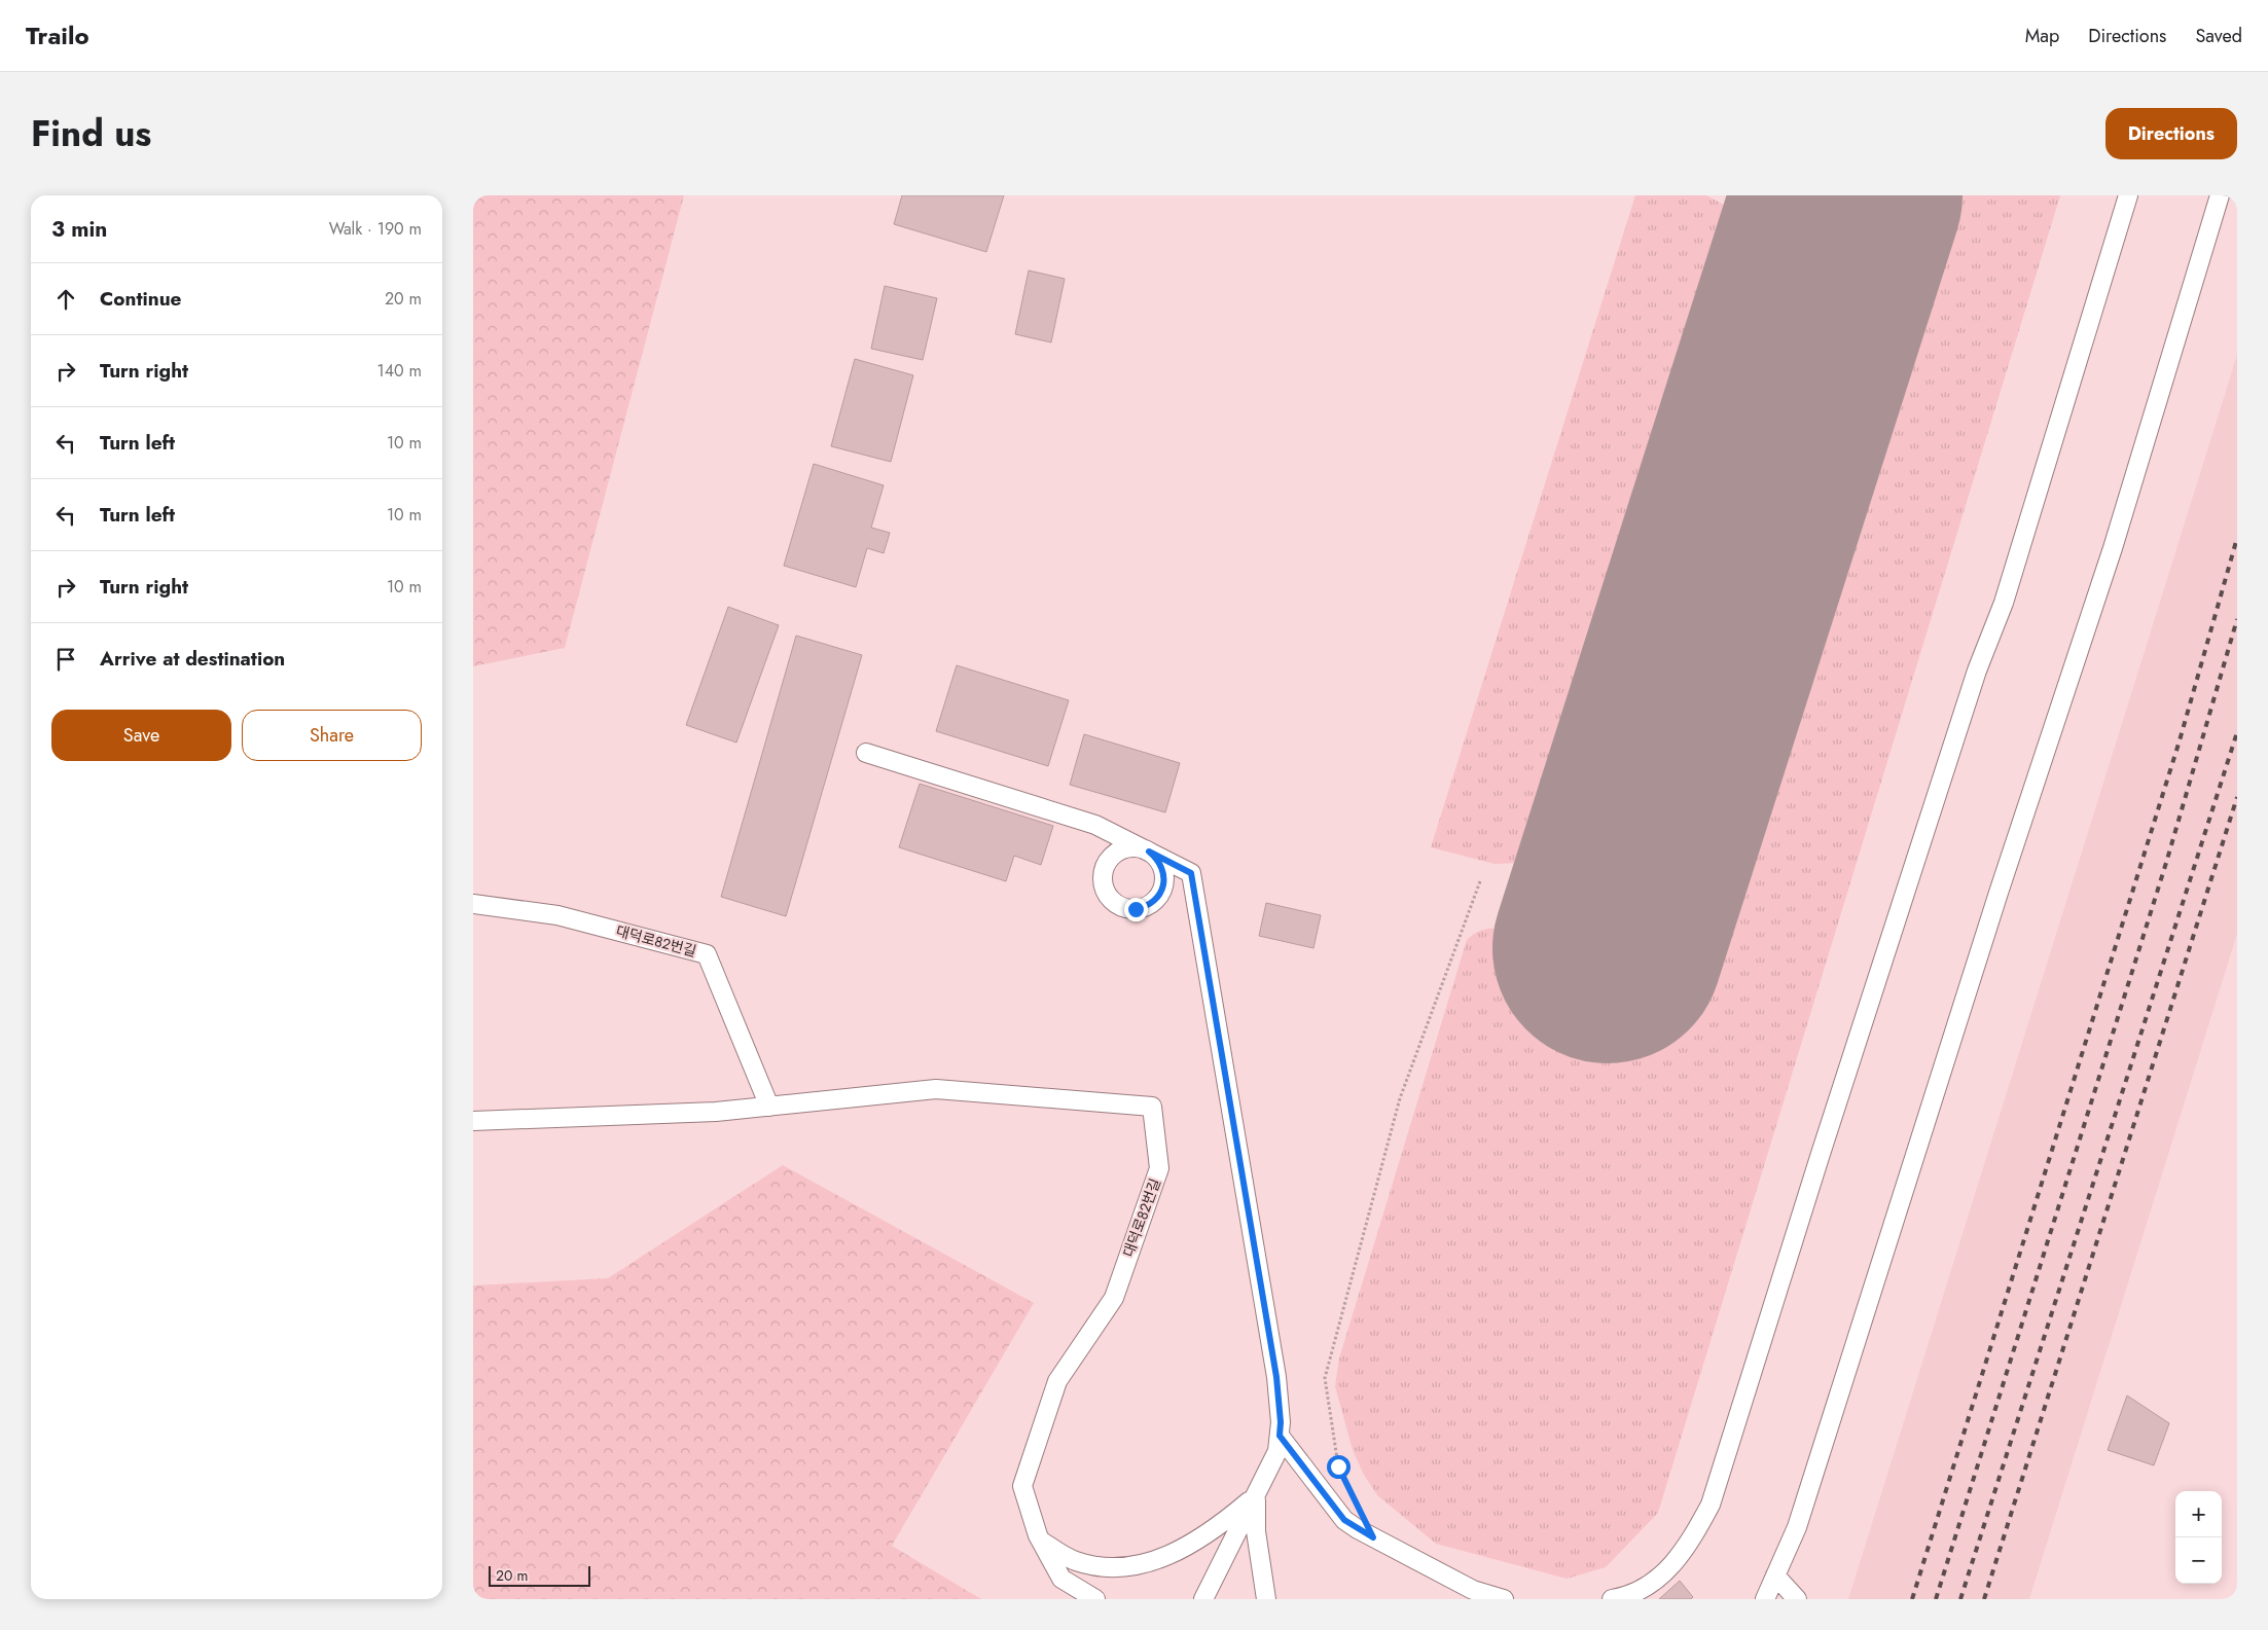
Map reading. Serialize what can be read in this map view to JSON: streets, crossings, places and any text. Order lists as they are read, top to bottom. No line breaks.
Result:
{"streets":{"lane":["대덕로82번길"]},"scale_bar":"20 m","page":{"header":"Trailo","nav":["Map","Directions","Saved"],"title":"Find us","buttons":["Directions",["Save","Share"]],"heading":["3 min","Walk · 190 m"],"list":[["Continue","20 m"],["Turn right","140 m"],["Turn left","10 m"],["Turn left","10 m"],["Turn right","10 m"],"Arrive at destination"],"map_buttons":["+","−"],"scale":"20 m"}}
